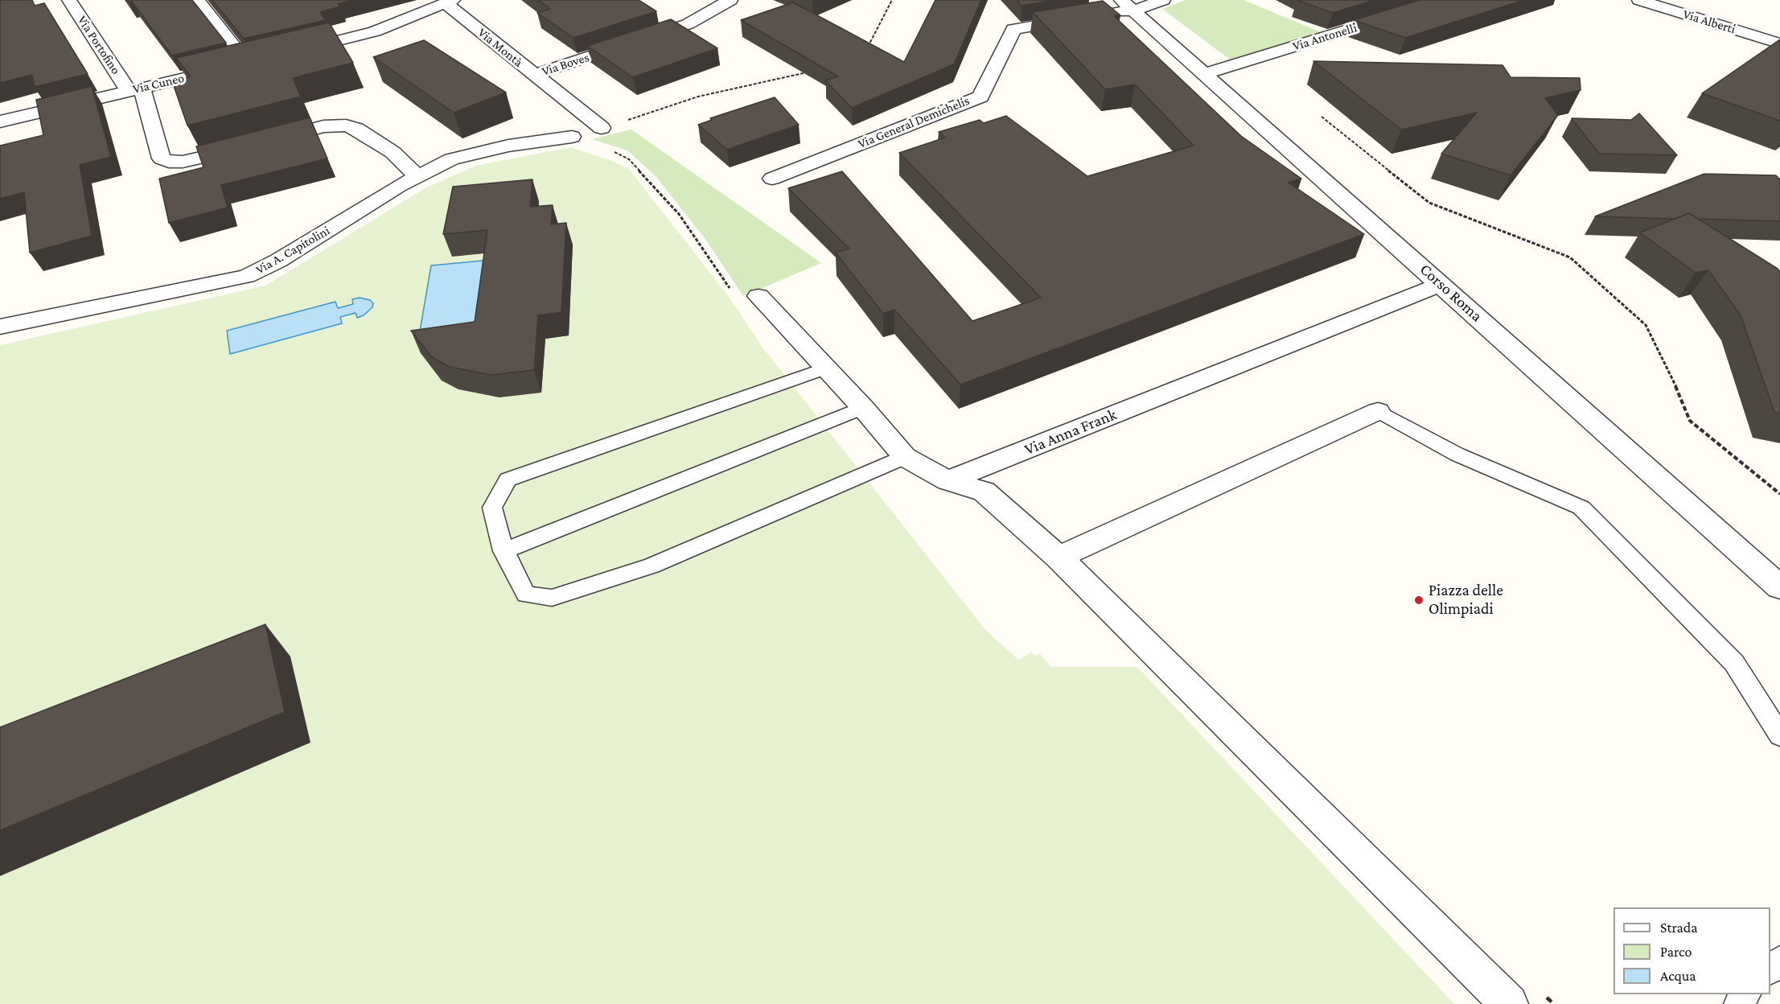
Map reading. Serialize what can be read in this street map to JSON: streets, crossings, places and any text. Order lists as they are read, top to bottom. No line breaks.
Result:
{"streets":{"street":["Via Alberti","Via Antonelli","Via Portofino","Via Montà","Via Boves","Via Cuneo","Via General Demichelis","Via A. Capitolini","Corso Roma","Via Anna Frank"]},"crossings":[["Via Antonelli","Corso Roma"],["Via Portofino","Via Cuneo"],["Via Montà","Via Boves"],["Corso Roma","Via Anna Frank"]],"places":["Piazza delle Olimpiadi"],"legend":["Strada","Parco","Acqua"]}
